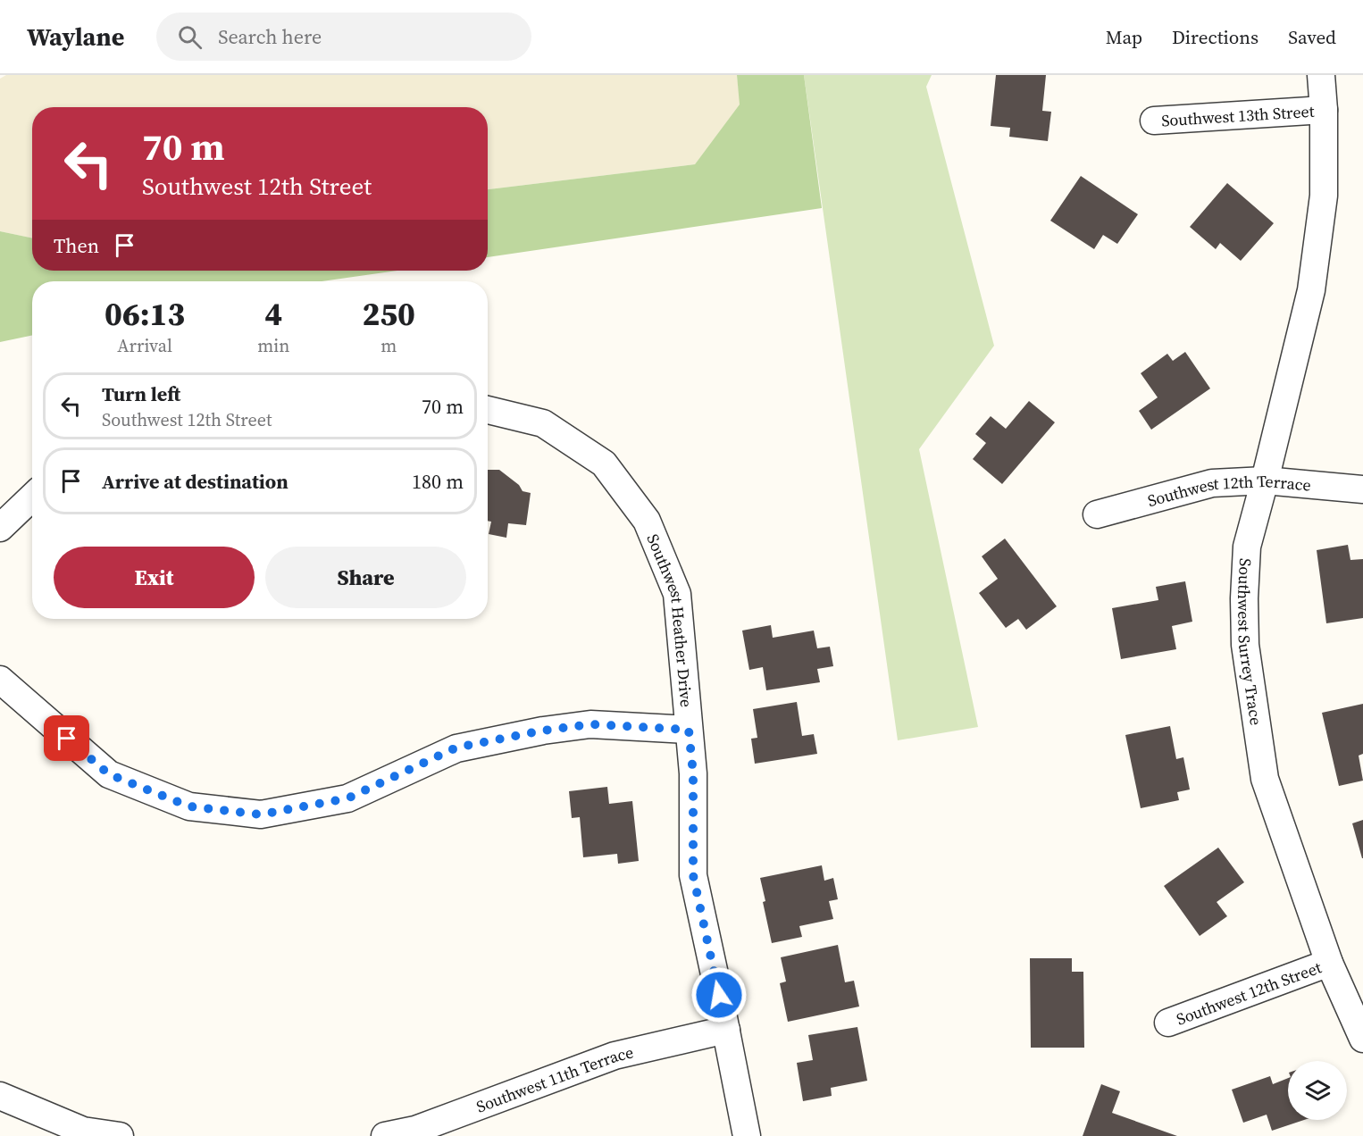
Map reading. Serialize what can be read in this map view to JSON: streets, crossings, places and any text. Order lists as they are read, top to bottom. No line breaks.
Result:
{"streets":{"street":["Southwest 13th Street","Southwest 12th Terrace","Southwest Heather Drive","Southwest Surrey Trace","Southwest 12th Street","Southwest 11th Terrace"]},"crossings":[["Southwest 13th Street","Southwest Surrey Trace"],["Southwest 12th Terrace","Southwest Surrey Trace"],["Southwest Heather Drive","Southwest 11th Terrace"],["Southwest Surrey Trace","Southwest 12th Street"]],"page":{"header":"Waylane","search":"Search here","nav":["Map","Directions","Saved"],"turn":["70 m","Southwest 12th Street"],"then":"Then","eta":["06:13","Arrival","4","min","250","m"],"list":[{"name":"Turn left","note":"Southwest 12th Street","value":"70 m"},{"name":"Arrive at destination","value":"180 m"}],"buttons":["Exit","Share"]}}
